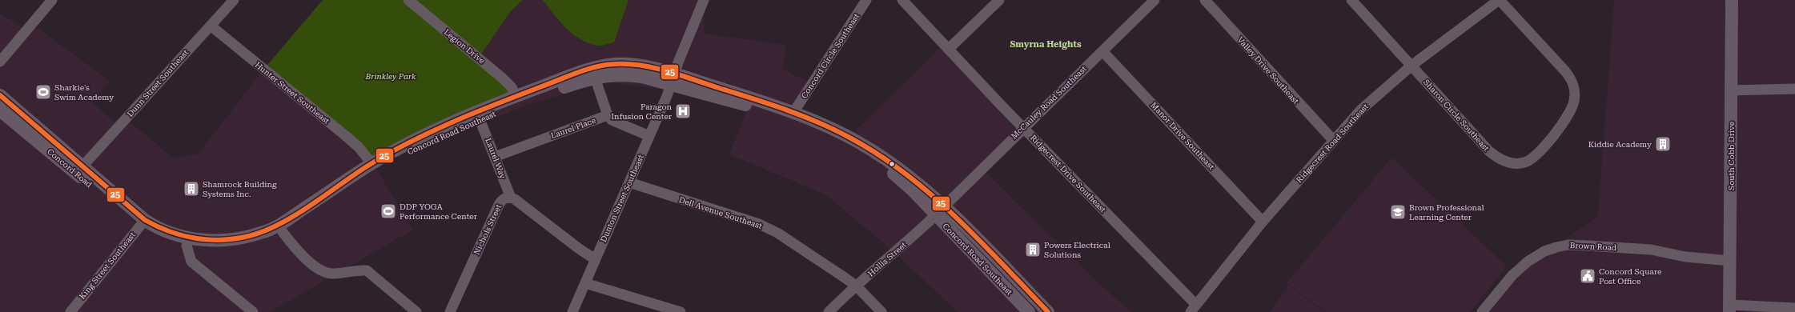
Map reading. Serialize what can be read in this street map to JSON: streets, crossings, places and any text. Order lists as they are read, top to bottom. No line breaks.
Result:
{"streets":{"main road":["Concord Road Southeast","South Cobb Drive","Concord Road"],"street":["Legion Drive","Concord Circle Southeast","Valley Drive Southeast","Dunn Street Southeast","Hunter Street Southeast","McCauley Road Southeast","Sharon Circle Southeast","Laurel Place","Manor Drive Southeast","Ridgecrest Road Southeast","Laurel Way","Ridgecrest Drive Southeast","Dunton Street Southeast","Dell Avenue Southeast","Nichols Street","Brown Road","Hollis Street","King Street Southeast"]},"crossings":[["Legion Drive","Concord Road Southeast"],["Concord Circle Southeast","Concord Road Southeast"],["Valley Drive Southeast","Ridgecrest Road Southeast"],["Dunn Street Southeast","Hunter Street Southeast"],["Dunn Street Southeast","Concord Road"],["Hunter Street Southeast","Concord Road Southeast"],["McCauley Road Southeast","Concord Road Southeast"],["McCauley Road Southeast","Manor Drive Southeast"],["McCauley Road Southeast","Ridgecrest Drive Southeast"],["McCauley Road Southeast","Hollis Street"],["Sharon Circle Southeast","Ridgecrest Road Southeast"],["Laurel Place","Laurel Way"],["Concord Road Southeast","Laurel Way"],["Concord Road Southeast","Concord Road"],["Concord Road Southeast","Dunton Street Southeast"],["Concord Road Southeast","Hollis Street"],["Concord Road Southeast","King Street Southeast"],["Manor Drive Southeast","Ridgecrest Road Southeast"],["Ridgecrest Road Southeast","Ridgecrest Drive Southeast"],["South Cobb Drive","Brown Road"],["Laurel Way","Nichols Street"],["Concord Road","King Street Southeast"],["Dunton Street Southeast","Dell Avenue Southeast"],["Dunton Street Southeast","Nichols Street"],["Dell Avenue Southeast","Hollis Street"]],"districts":["Smyrna Heights"],"parks":["Brinkley Park"],"places":{"sports":["Sharkie's Swim Academy","DDP YOGA Performance Center"],"hospital":["Paragon Infusion Center"],"building":["Kiddie Academy","Shamrock Building Systems Inc.","Powers Electrical Solutions"],"school or university":["Brown Professional Learning Center"],"public building":["Concord Square Post Office"]},"lines":["transit line 25"]}
